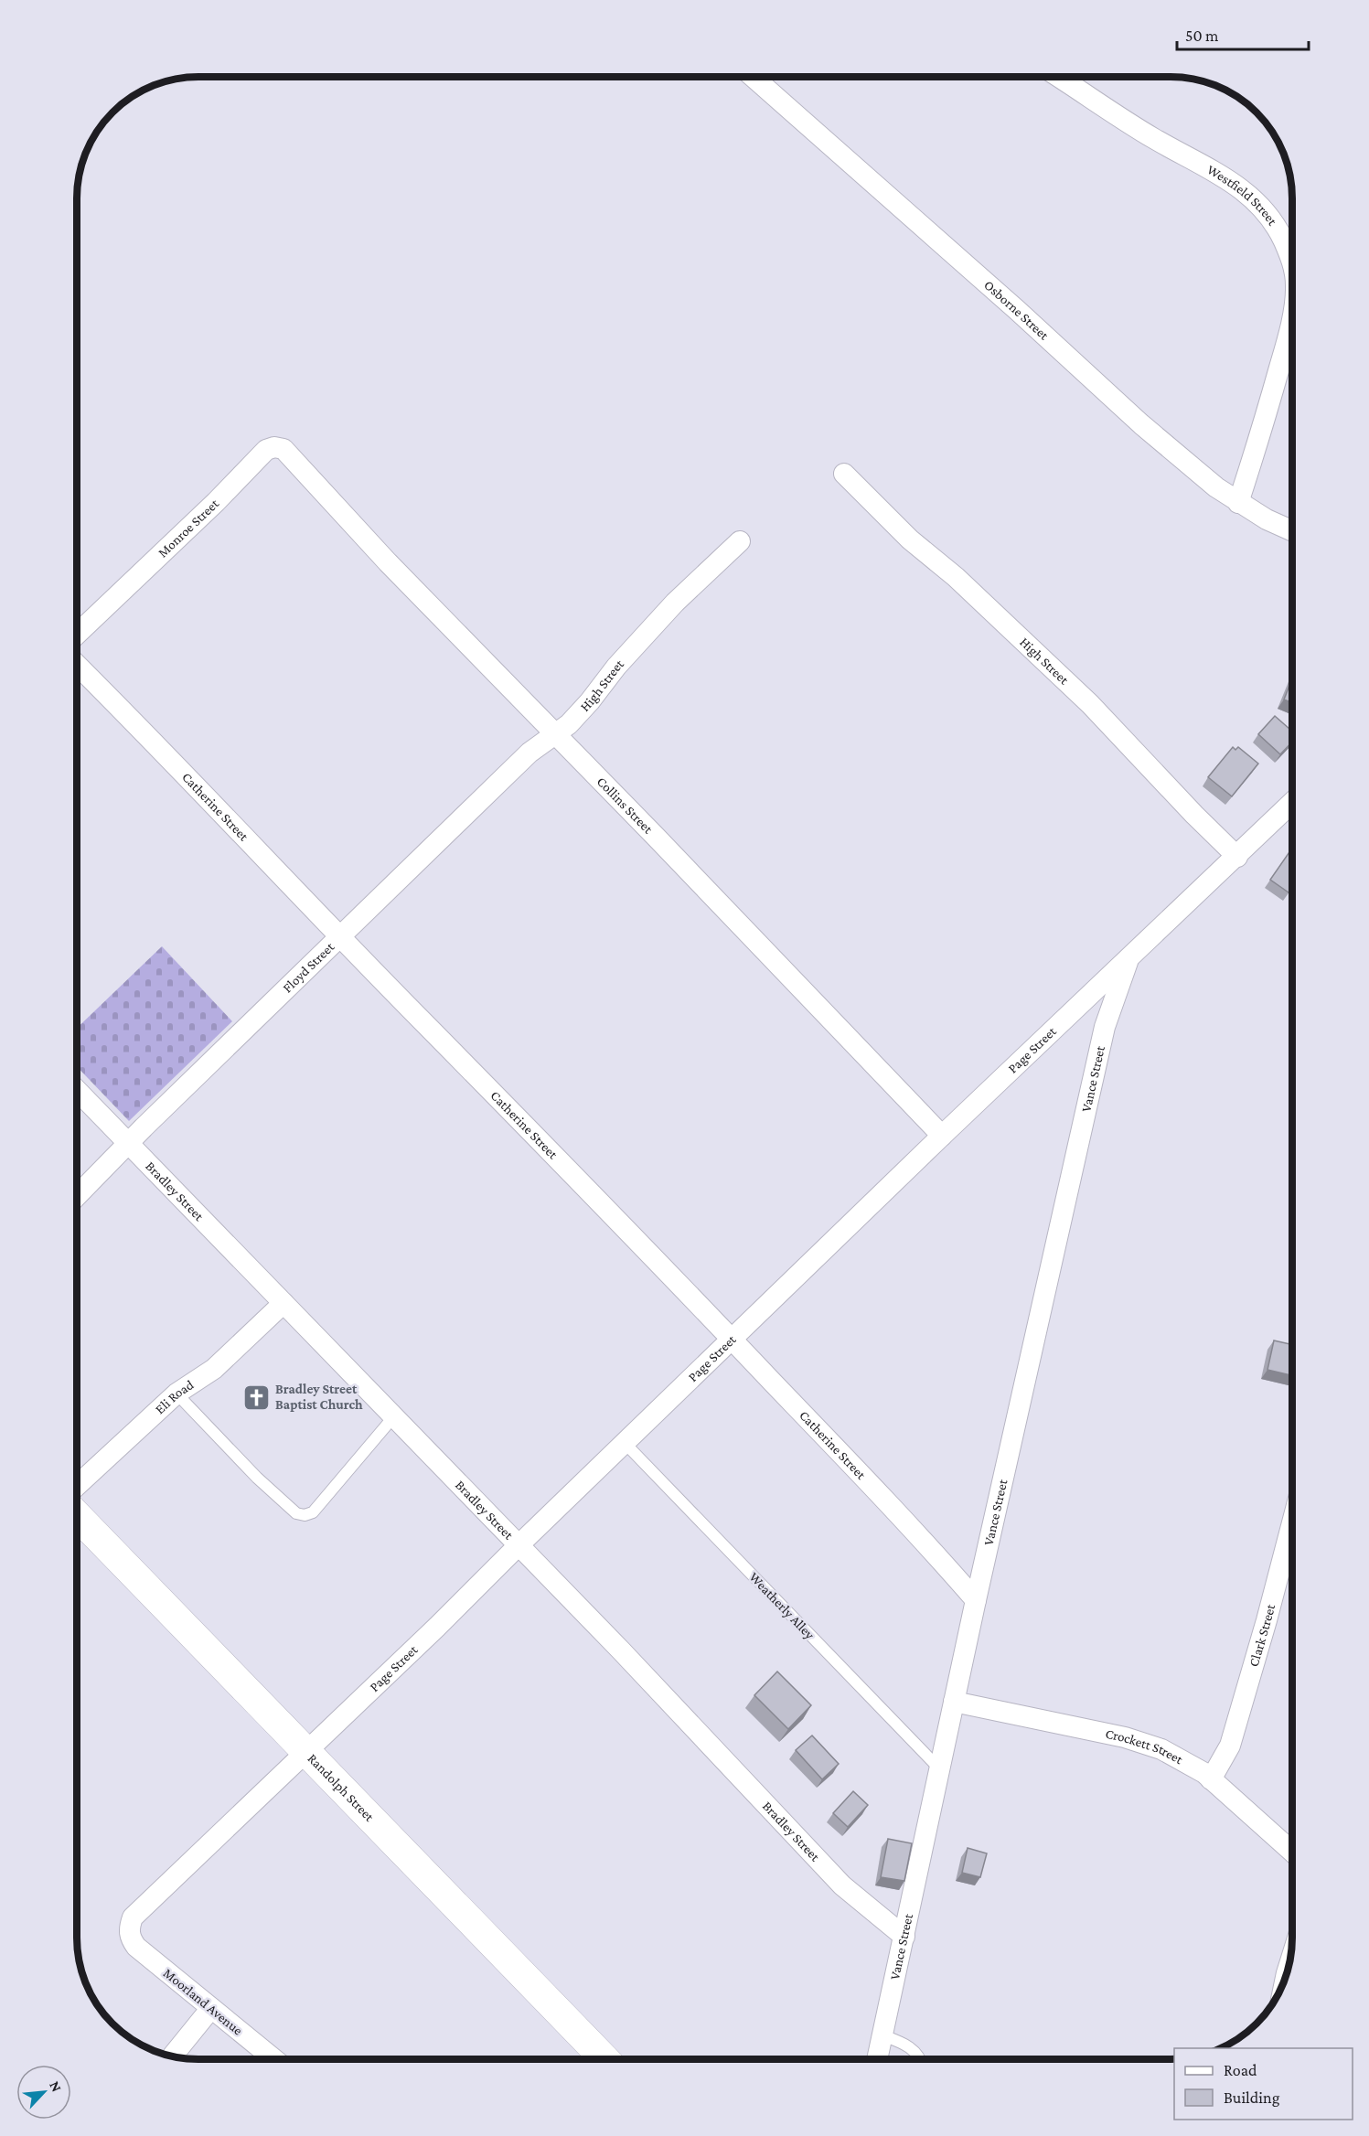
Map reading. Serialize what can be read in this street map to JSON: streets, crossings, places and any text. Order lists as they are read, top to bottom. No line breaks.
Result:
{"streets":{"street":["Westfield Street","Osborne Street","Monroe Street","High Street","Catherine Street","Collins Street","Floyd Street","Page Street","Vance Street","Bradley Street","Eli Road","Clark Street","Crockett Street","Randolph Street","Moorland Avenue"],"lane":["Weatherly Alley"]},"crossings":[["Westfield Street","Osborne Street"],["Monroe Street","Collins Street"],["High Street","Collins Street"],["High Street","Floyd Street"],["High Street","Page Street"],["Catherine Street","Floyd Street"],["Catherine Street","Page Street"],["Catherine Street","Vance Street"],["Collins Street","Floyd Street"],["Collins Street","Page Street"],["Floyd Street","Bradley Street"],["Page Street","Vance Street"],["Page Street","Bradley Street"],["Page Street","Weatherly Alley"],["Page Street","Randolph Street"],["Page Street","Moorland Avenue"],["Vance Street","Bradley Street"],["Vance Street","Weatherly Alley"],["Vance Street","Crockett Street"],["Bradley Street","Eli Road"],["Clark Street","Crockett Street"]],"places":{"church":["Bradley Street Baptist Church"]},"legend":["Road","Building"],"scale_bar":"50 m","north":"top right"}
